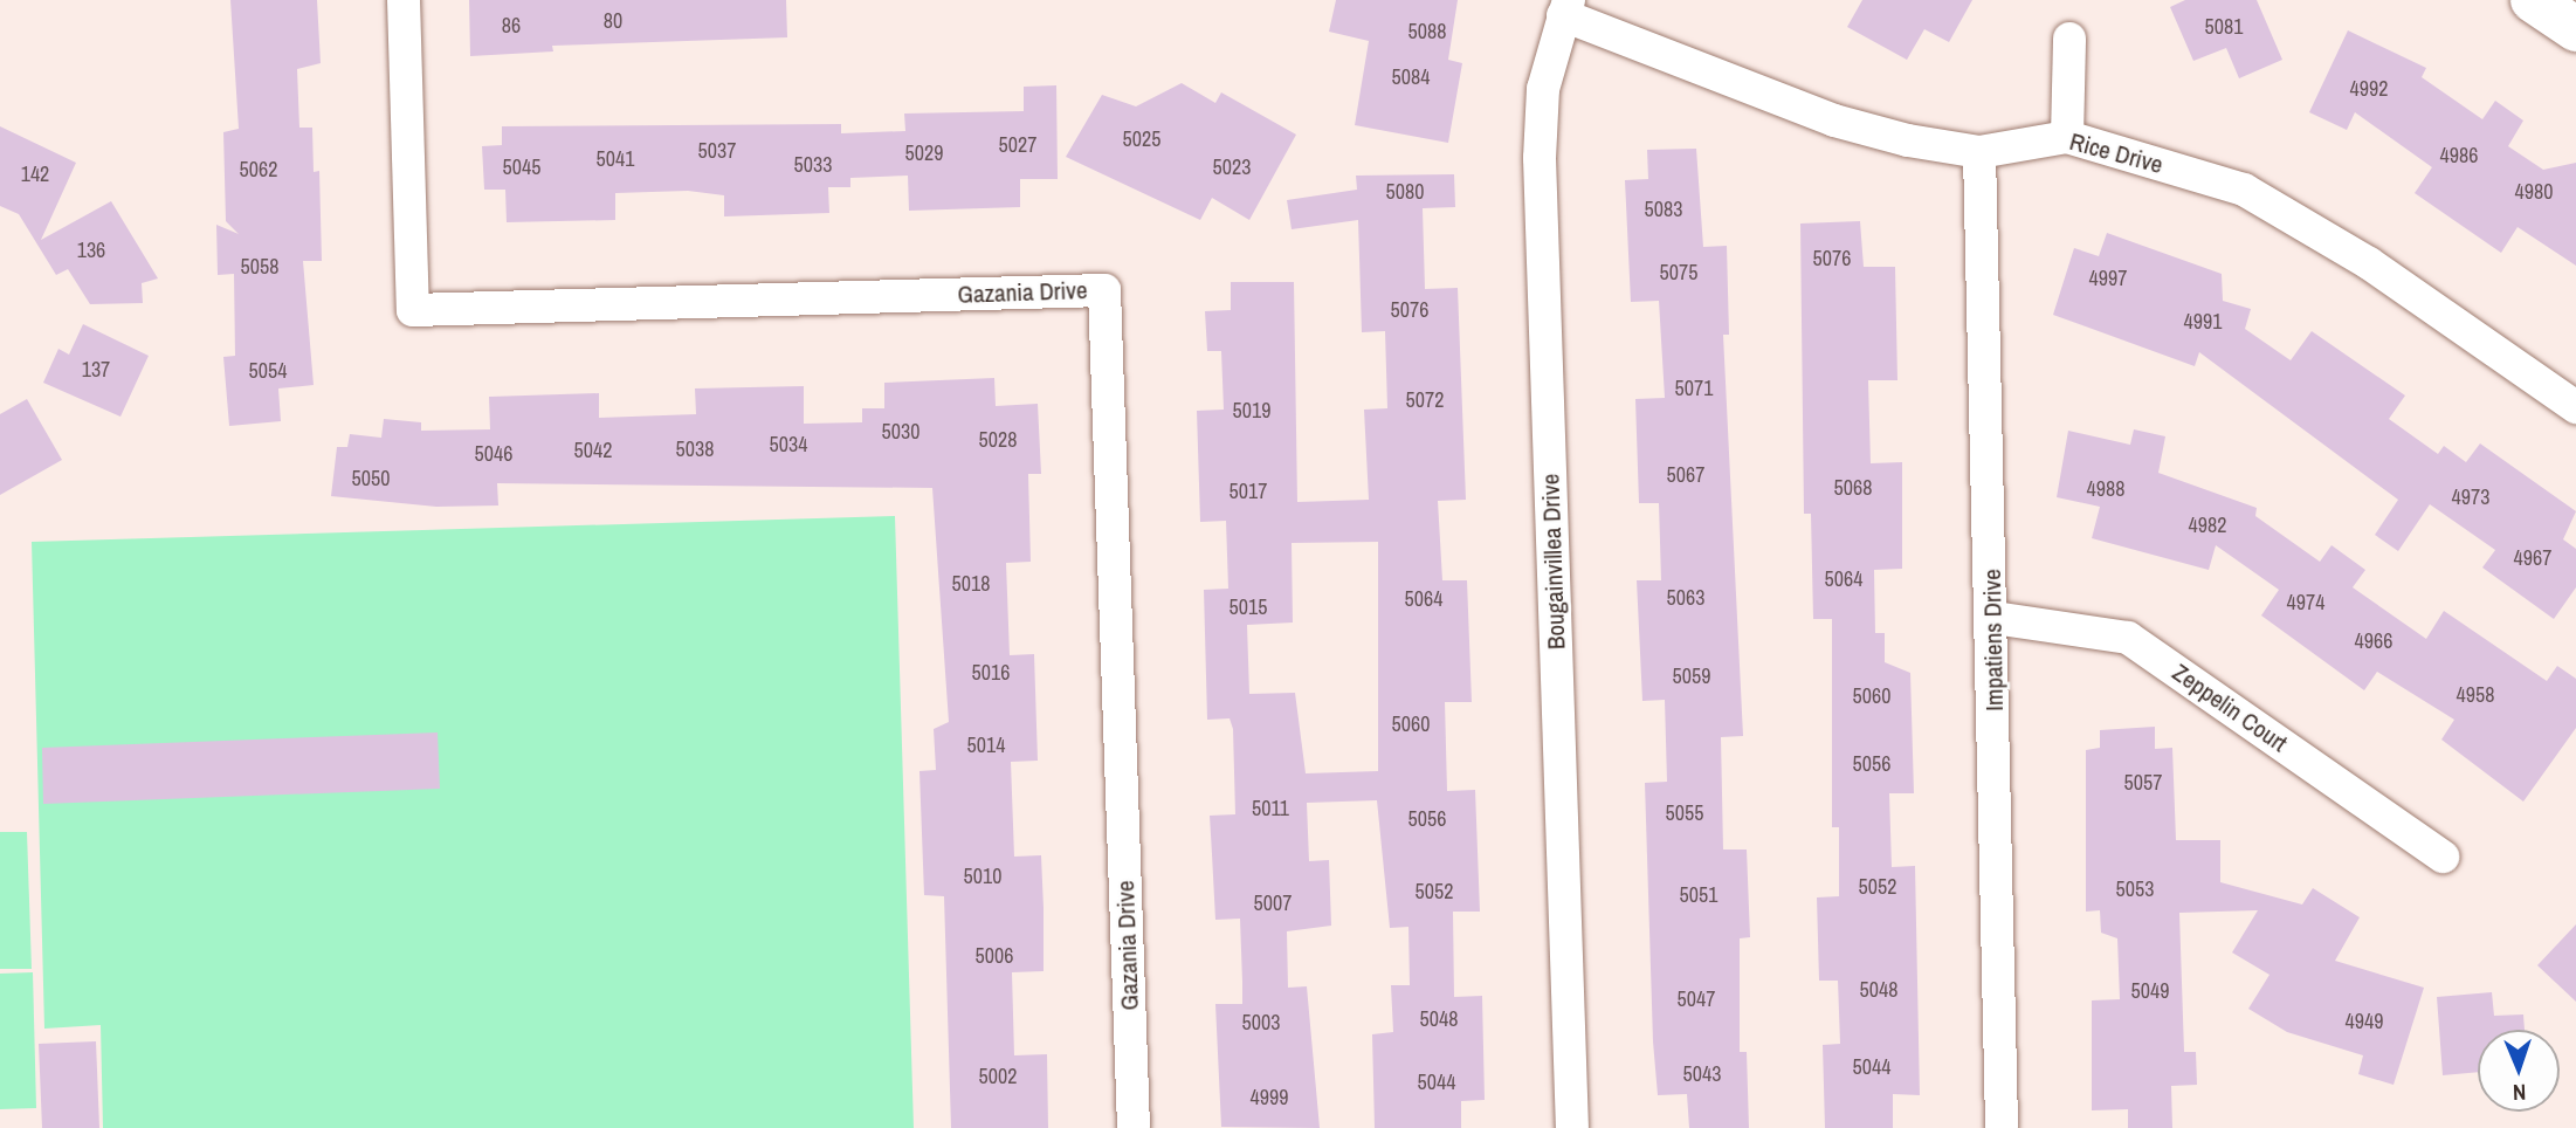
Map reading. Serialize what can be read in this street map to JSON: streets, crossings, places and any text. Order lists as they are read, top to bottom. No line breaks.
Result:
{"streets":{"street":["Rice Drive","Gazania Drive","Bougainvillea Drive","Impatiens Drive","Zeppelin Court"]},"crossings":[["Rice Drive","Bougainvillea Drive"],["Rice Drive","Impatiens Drive"],["Impatiens Drive","Zeppelin Court"]],"house_numbers":["80","86","5081","5088","5084","4992","5025","5027","5037","5029","4986","5041","5033","5045","5023","5062","142","5080","4980","5083","136","5076","5058","5075","4997","5076","4991","137","5054","5071","5072","5019","5030","5028","5034","5038","5042","5046","5067","5050","5068","4988","5017","4973","4982","4967","5064","5018","5063","5064","4974","5015","4966","5016","5059","4958","5060","5060","5014","5056","5057","5011","5055","5056","5010","5052","5053","5052","5051","5007","5006","5048","5049","5047","5048","4949","5003","5044","5043","5002","5044","4999"],"north":"bottom"}
